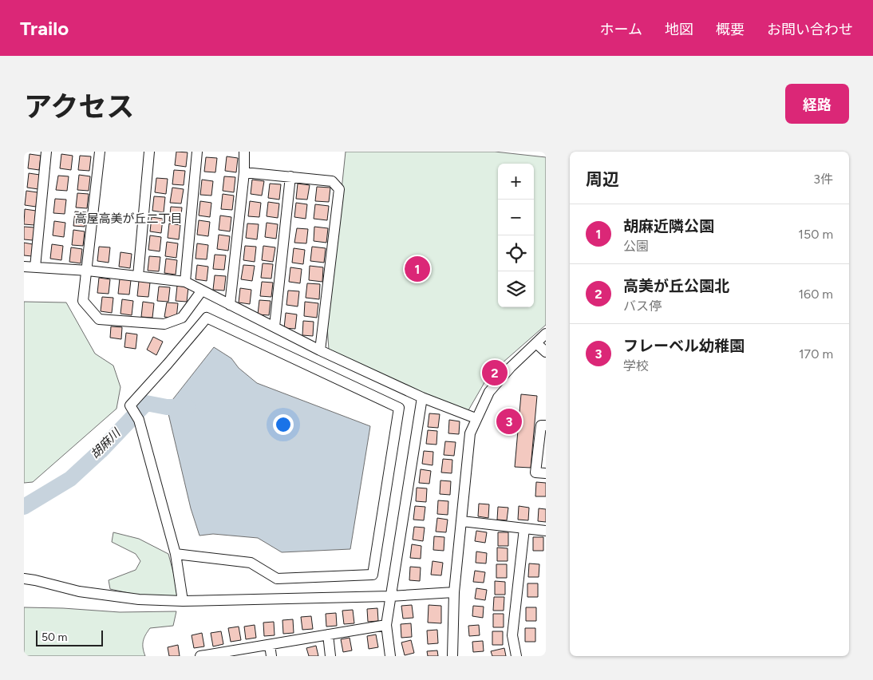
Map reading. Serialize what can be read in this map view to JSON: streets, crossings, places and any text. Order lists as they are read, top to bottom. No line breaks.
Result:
{"districts":["高屋高美が丘二丁目"],"water":["胡麻川"],"scale_bar":"50 m","page":{"header":"Trailo","nav":["ホーム","地図","概要","お問い合わせ"],"title":"アクセス","buttons":"経路","heading":["周辺","3件"],"map_buttons":["+","−"],"list":[{"mark":"1","name":"胡麻近隣公園","note":"公園","value":"150 m"},{"mark":"2","name":"高美が丘公園北","note":"バス停","value":"160 m"},{"mark":"3","name":"フレーベル幼稚園","note":"学校","value":"170 m"}],"pins":["1","2","3"],"scale":"50 m"}}
